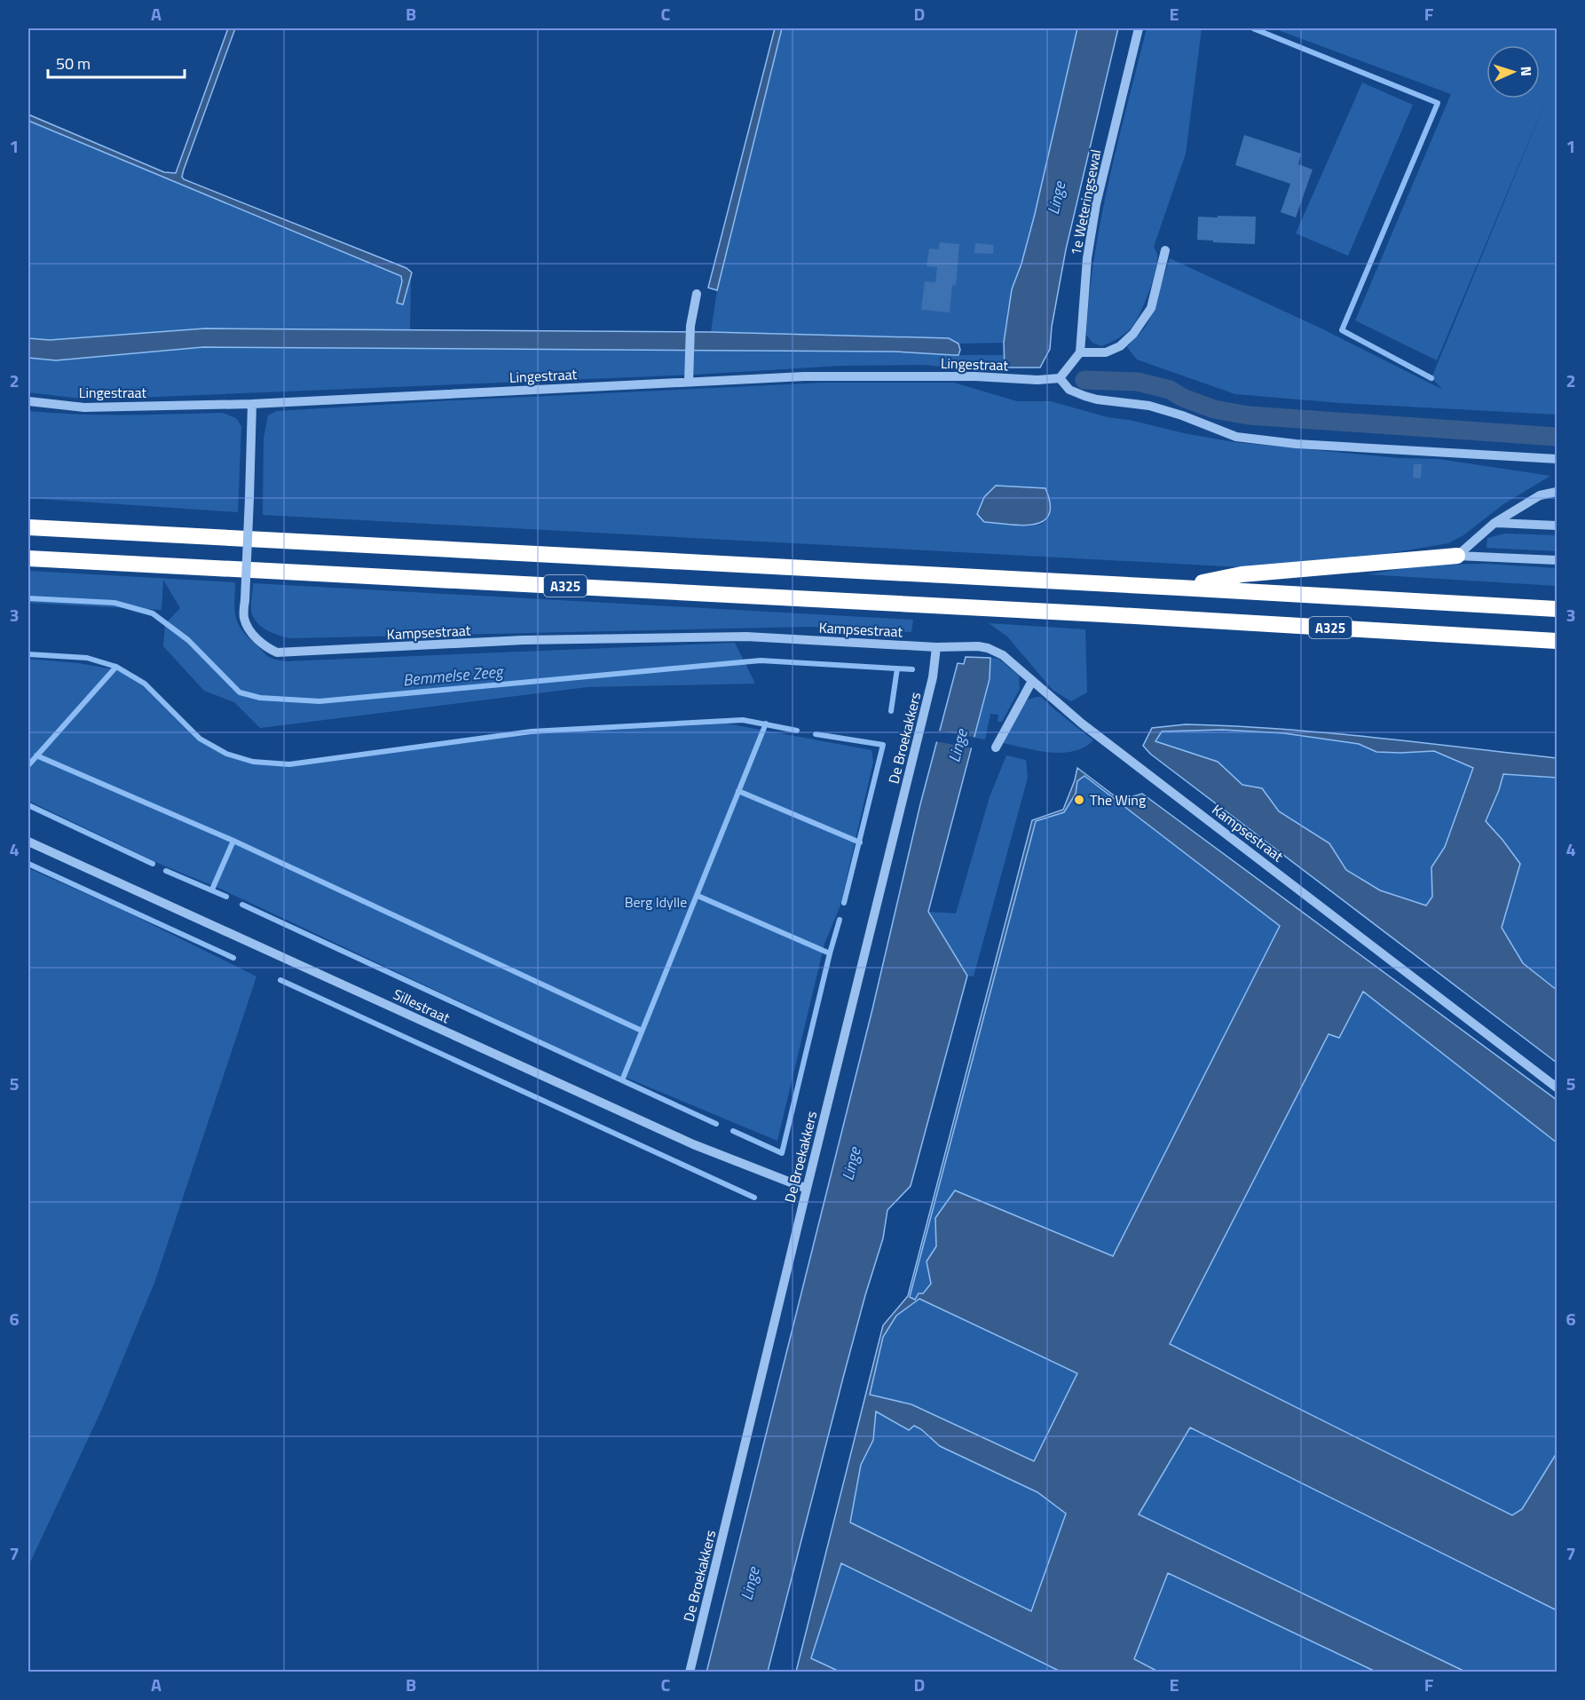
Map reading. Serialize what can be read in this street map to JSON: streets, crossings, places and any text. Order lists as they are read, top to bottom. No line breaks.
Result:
{"streets":{"highway":["A325"],"street":["1e Weteringsewal","Lingestraat","Kampsestraat","De Broekakkers","Sillestraat"]},"crossings":[["Lingestraat","Kampsestraat"],["Kampsestraat","De Broekakkers"],["De Broekakkers","Sillestraat"]],"water":["Linge","Bemmelse Zeeg"],"parks":["Berg Idylle"],"places":["The Wing"],"scale_bar":"50 m","north":"right","grid":{"columns":["A","B","C","D","E","F"],"rows":["1","2","3","4","5","6","7"]}}
